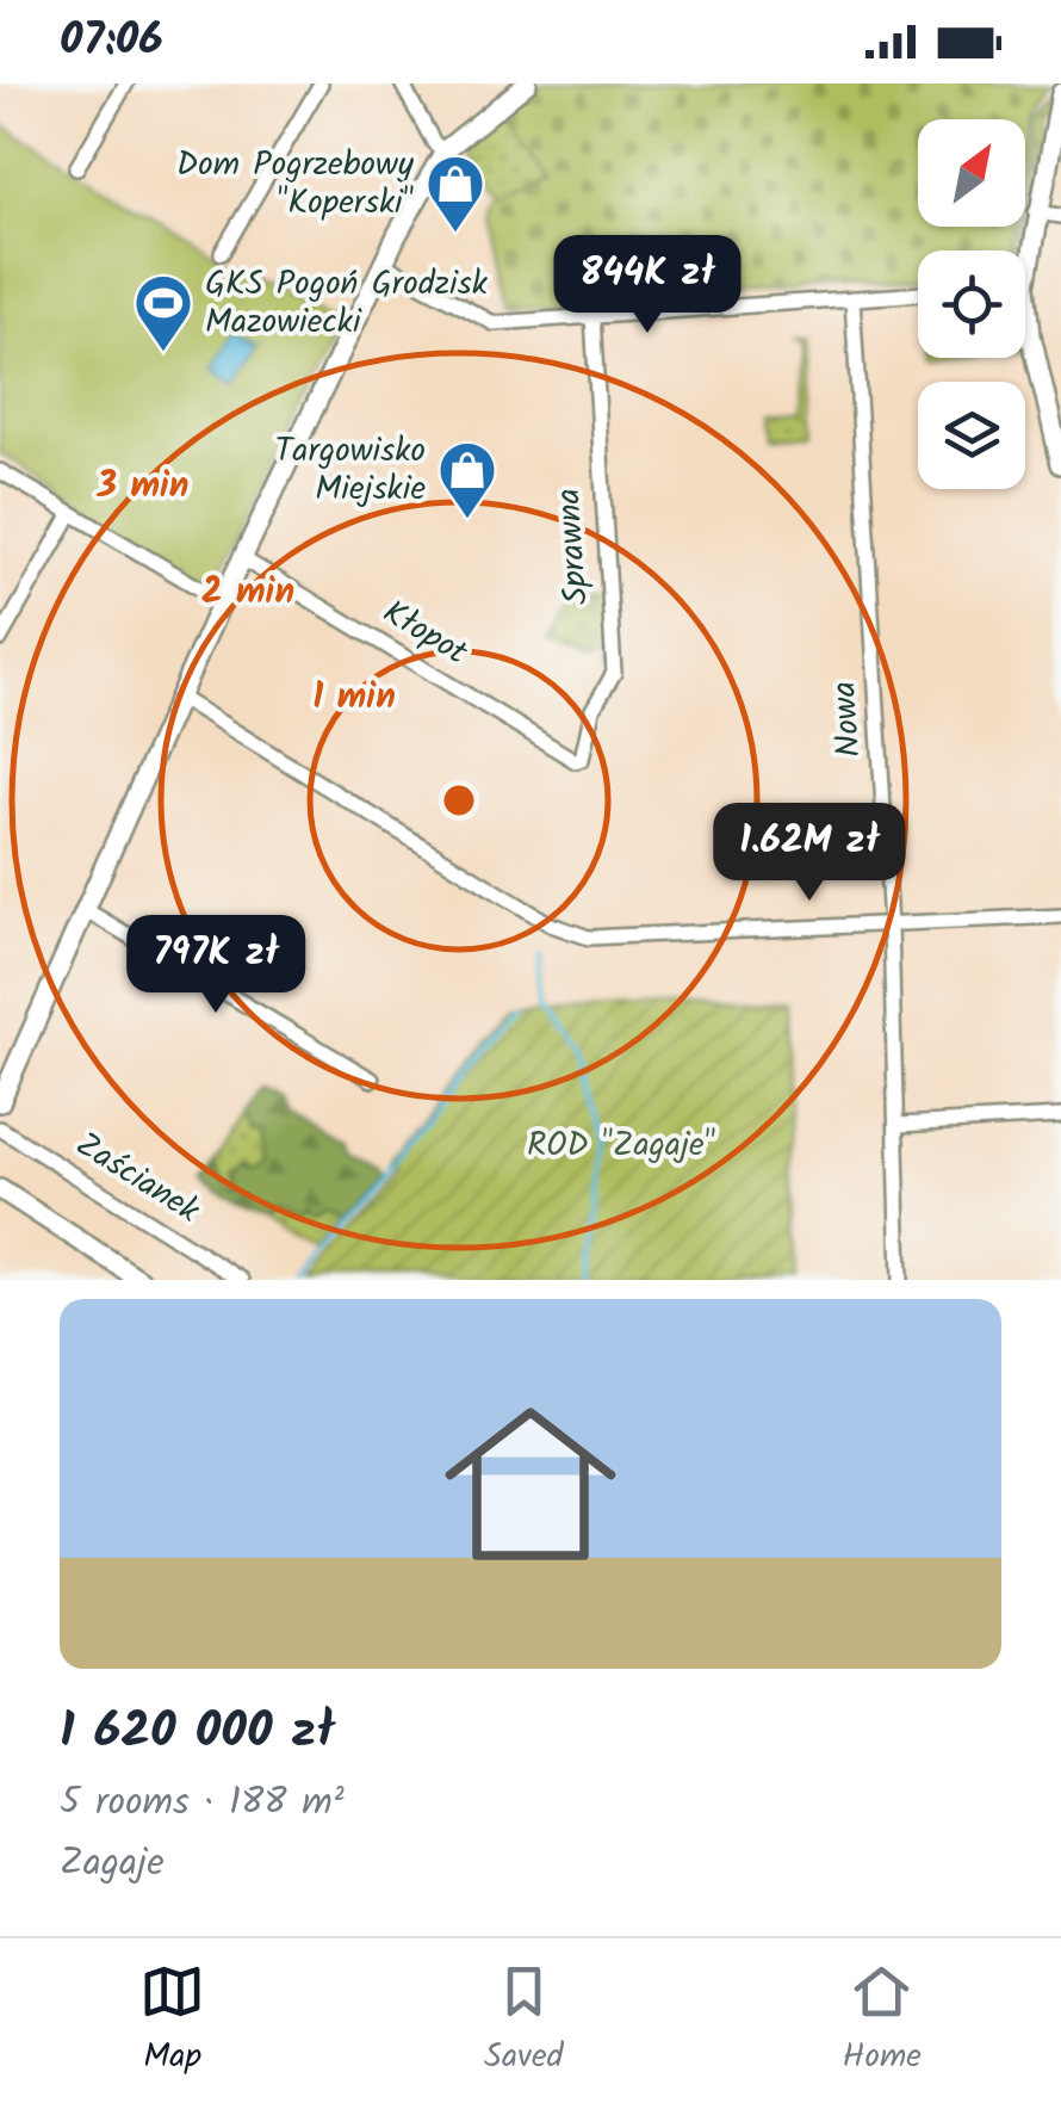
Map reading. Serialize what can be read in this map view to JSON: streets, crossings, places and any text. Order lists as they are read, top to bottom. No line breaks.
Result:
{"streets":{"street":["Sprawna","Kłopot","Nowa","Zaścianek"]},"crossings":[["Sprawna","Kłopot"]],"parks":["ROD \"Zagaje\""],"places":{"shop":["Dom Pogrzebowy \"Koperski\"","Targowisko Miejskie"],"sports":["GKS Pogoń Grodzisk Mazowiecki"]},"north":"top right","page":{"status":"07:06","price":["844K zł","1.62M zł","797K zł"],"list":[{"name":"1 620 000 zł","note":"5 rooms · 188 m² · Zagaje"}],"tabs":["Map","Saved","Home"]},"rings":["3 min","2 min","1 min"]}
